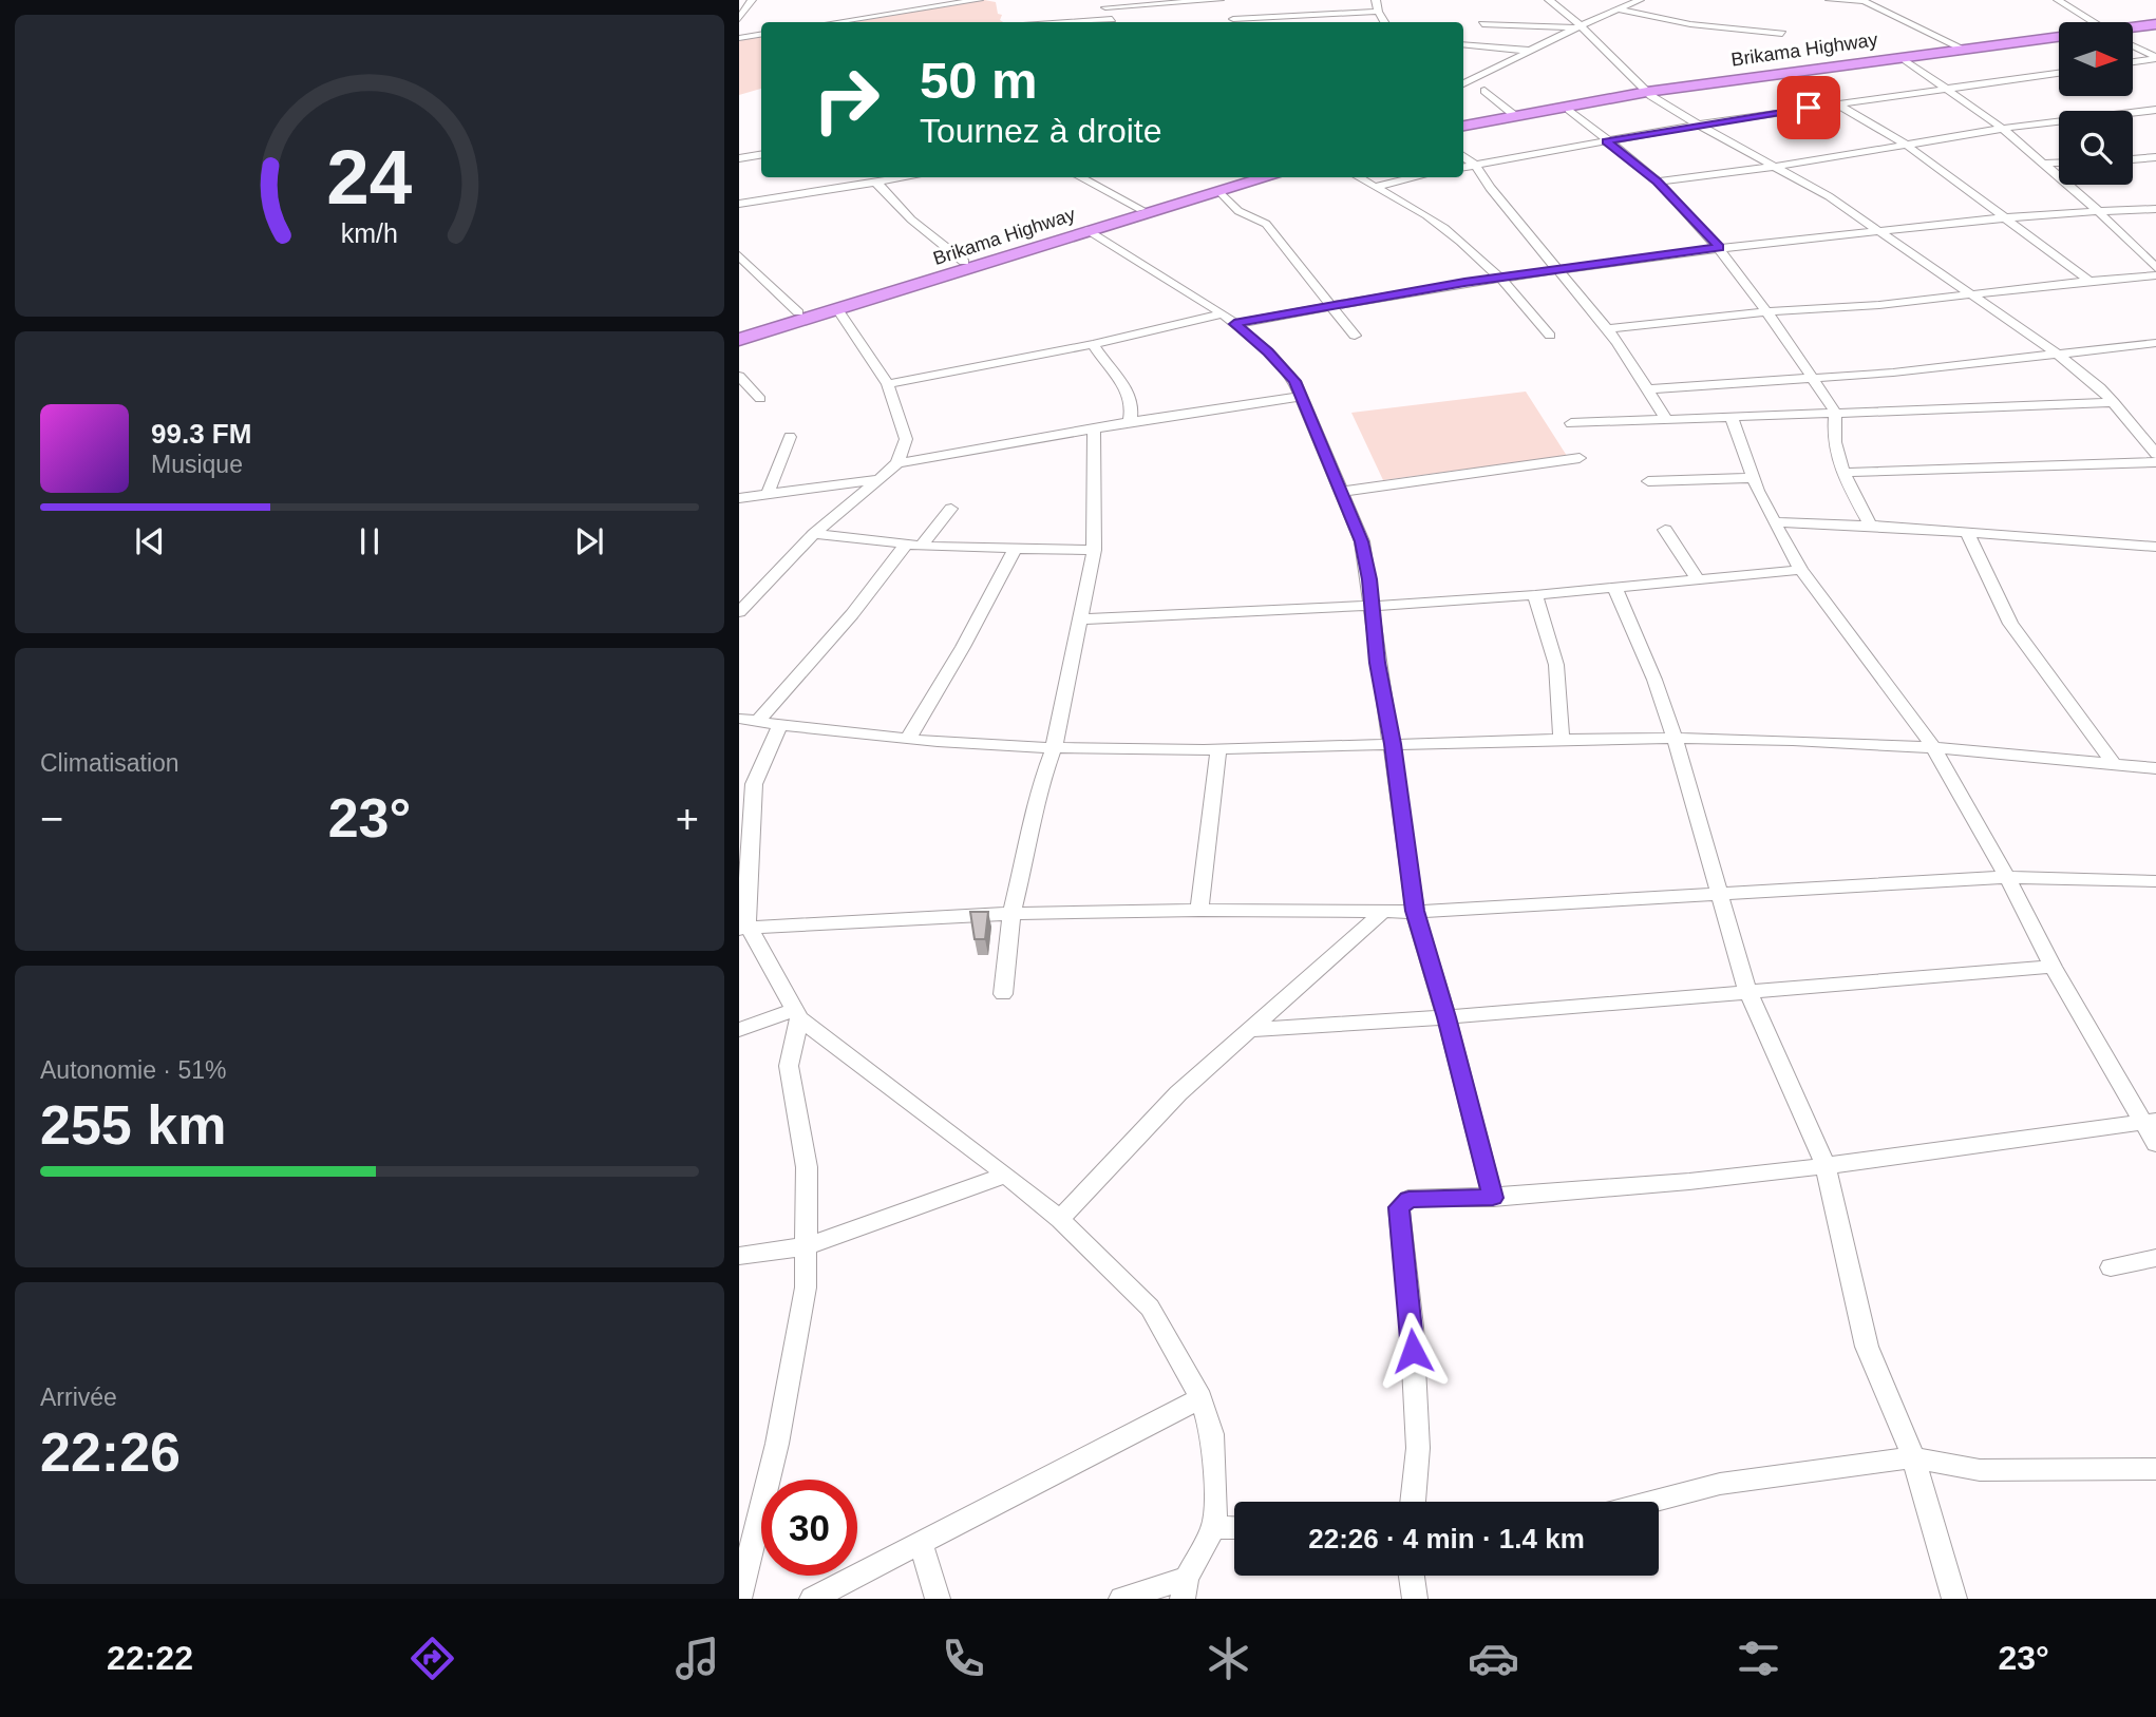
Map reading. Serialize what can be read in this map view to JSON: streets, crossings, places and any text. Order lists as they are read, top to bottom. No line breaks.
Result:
{"streets":{"highway":["Brikama Highway"]},"north":"right","page":{"turn":["50 m","Tournez à droite"],"song":["99.3 FM","Musique"],"tile":["Climatisation",["Autonomie · 51%","255 km"],["Arrivée","22:26"]],"heat":["−","23°","+"],"limit":"30","trip":"22:26 · 4 min · 1.4 km","tabs":["22:22","23°"],"gauge":["24","km/h"]}}
